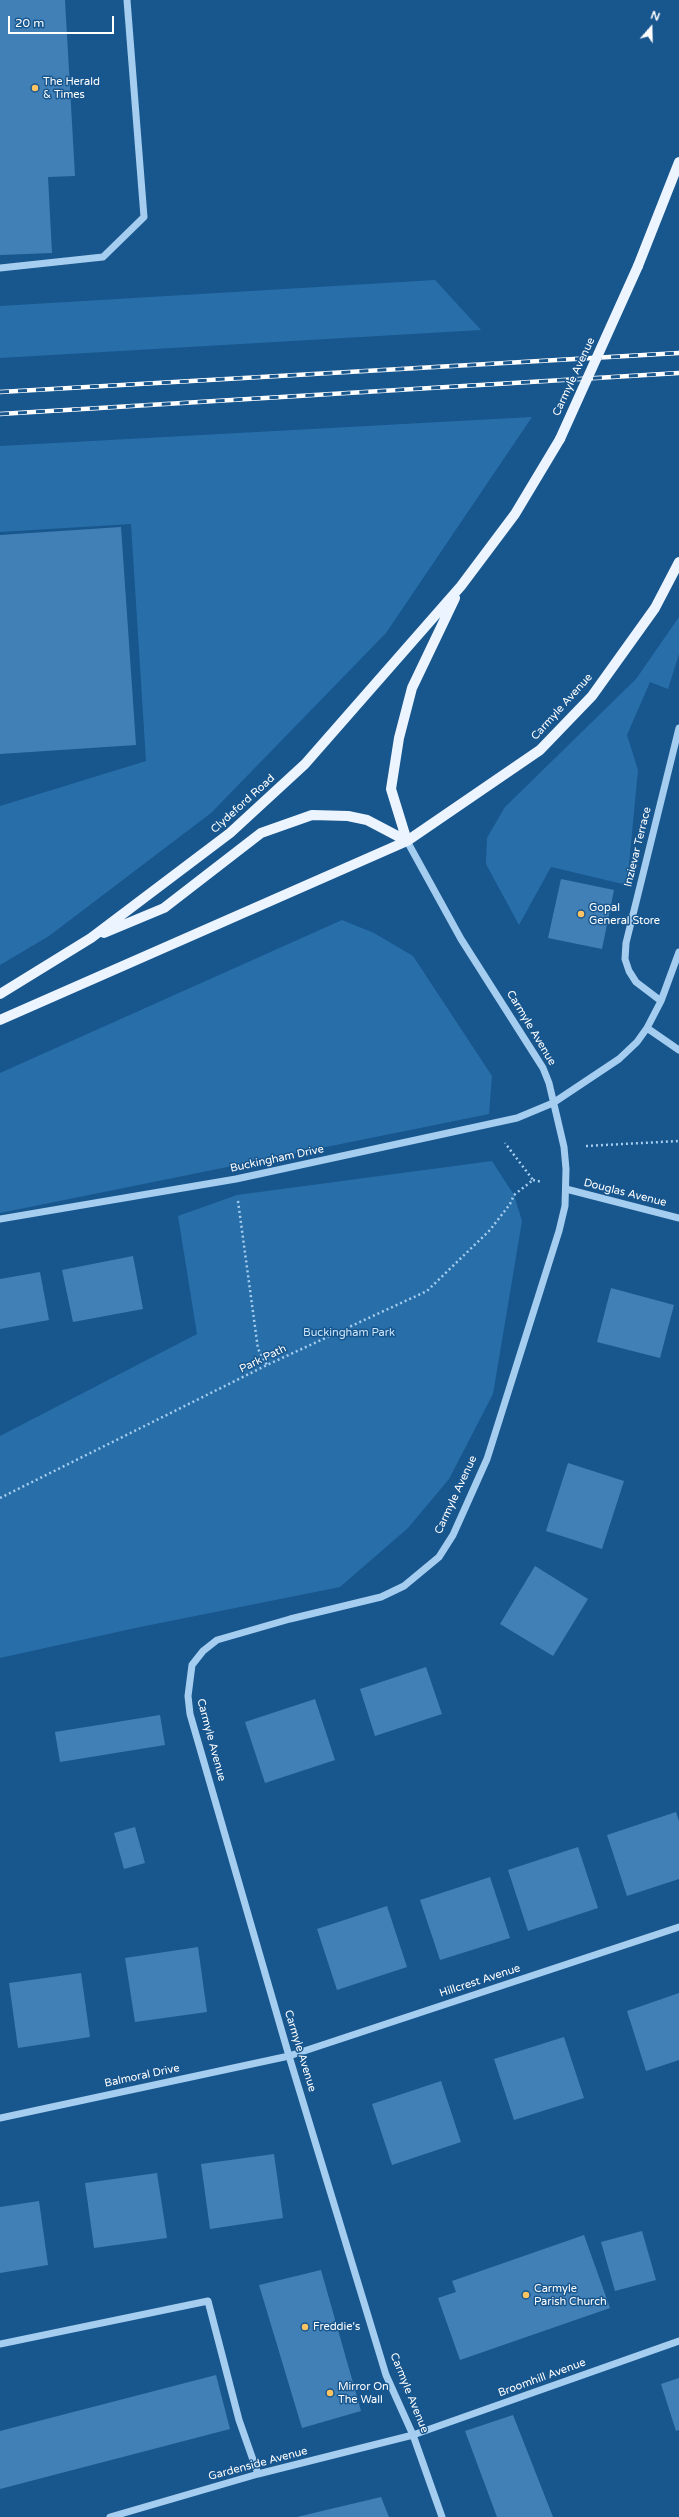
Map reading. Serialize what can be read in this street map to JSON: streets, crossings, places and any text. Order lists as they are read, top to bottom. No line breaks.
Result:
{"streets":{"main road":["Carmyle Avenue","Clydeford Road"],"street":["Inzievar Terrace","Buckingham Drive","Douglas Avenue","Hillcrest Avenue","Balmoral Drive","Broomhill Avenue","Gardenside Avenue"],"path":["Park Path"]},"crossings":[["Carmyle Avenue","Clydeford Road"],["Carmyle Avenue","Buckingham Drive"],["Carmyle Avenue","Douglas Avenue"],["Carmyle Avenue","Hillcrest Avenue"],["Carmyle Avenue","Balmoral Drive"],["Carmyle Avenue","Broomhill Avenue"],["Carmyle Avenue","Gardenside Avenue"],["Inzievar Terrace","Buckingham Drive"],["Buckingham Drive","Park Path"],["Hillcrest Avenue","Balmoral Drive"],["Broomhill Avenue","Gardenside Avenue"]],"parks":["Buckingham Park"],"places":["The Herald & Times","Gopal General Store","Carmyle Parish Church","Freddie's","Mirror On The Wall"],"scale_bar":"20 m","north":"top"}
